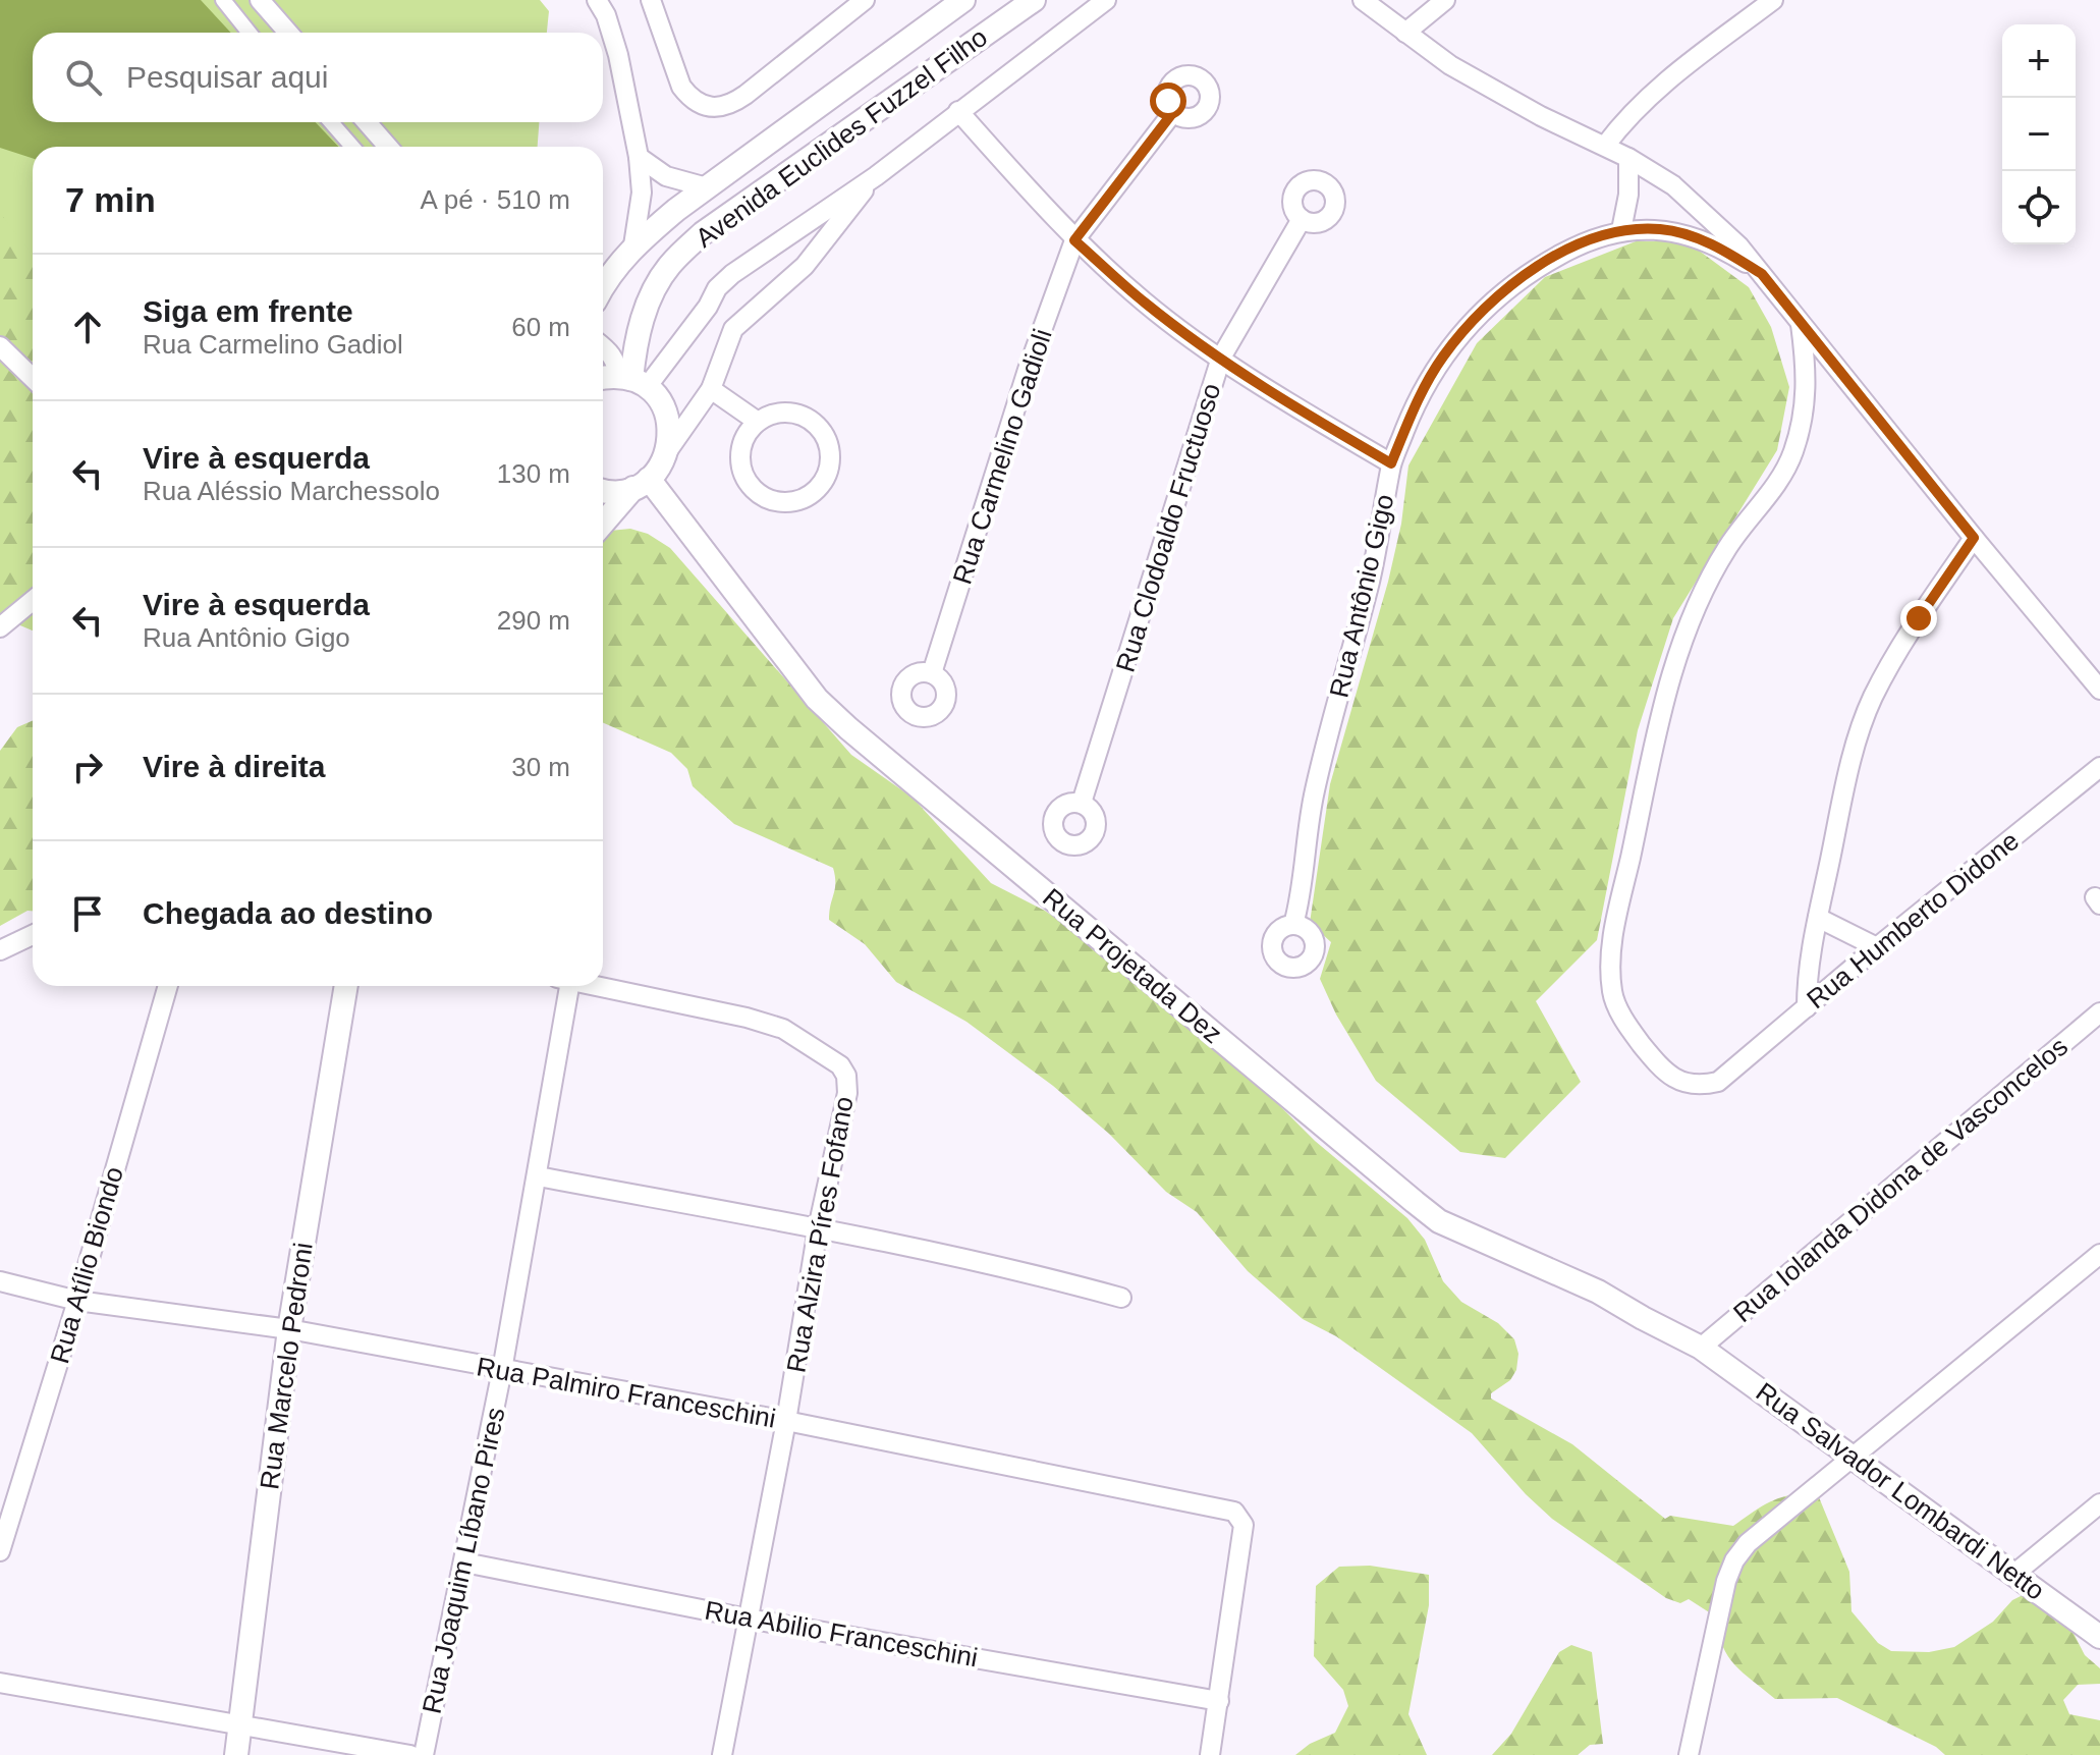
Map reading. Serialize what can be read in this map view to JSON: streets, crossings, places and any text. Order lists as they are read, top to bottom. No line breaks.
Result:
{"streets":{"street":["Avenida Euclides Fuzzel Filho","Rua Carmelino Gadioli","Rua Clodoaldo Fructuoso","Rua Antônio Gigo","Rua Humberto Didone","Rua Projetada Dez","Rua Iolanda Didona de Vasconcelos","Rua Alzira Píres Fofano","Rua Atílio Biondo","Rua Marcelo Pedroni","Rua Palmiro Franceschini","Rua Salvador Lombardi Netto","Rua Joaquim Líbano Pires","Rua Abilio Franceschini"]},"crossings":[["Rua Antônio Gigo","Rua Humberto Didone"],["Rua Projetada Dez","Rua Iolanda Didona de Vasconcelos"],["Rua Projetada Dez","Rua Salvador Lombardi Netto"],["Rua Iolanda Didona de Vasconcelos","Rua Salvador Lombardi Netto"],["Rua Alzira Píres Fofano","Rua Palmiro Franceschini"],["Rua Alzira Píres Fofano","Rua Abilio Franceschini"],["Rua Atílio Biondo","Rua Palmiro Franceschini"],["Rua Marcelo Pedroni","Rua Palmiro Franceschini"],["Rua Palmiro Franceschini","Rua Joaquim Líbano Pires"],["Rua Palmiro Franceschini","Rua Abilio Franceschini"],["Rua Joaquim Líbano Pires","Rua Abilio Franceschini"]],"page":{"map_buttons":["+","−"],"search":"Pesquisar aqui","heading":["7 min","A pé · 510 m"],"list":[["Siga em frente","Rua Carmelino Gadiol","60 m"],["Vire à esquerda","Rua Aléssio Marchessolo","130 m"],["Vire à esquerda","Rua Antônio Gigo","290 m"],["Vire à direita","30 m"],"Chegada ao destino"]}}
